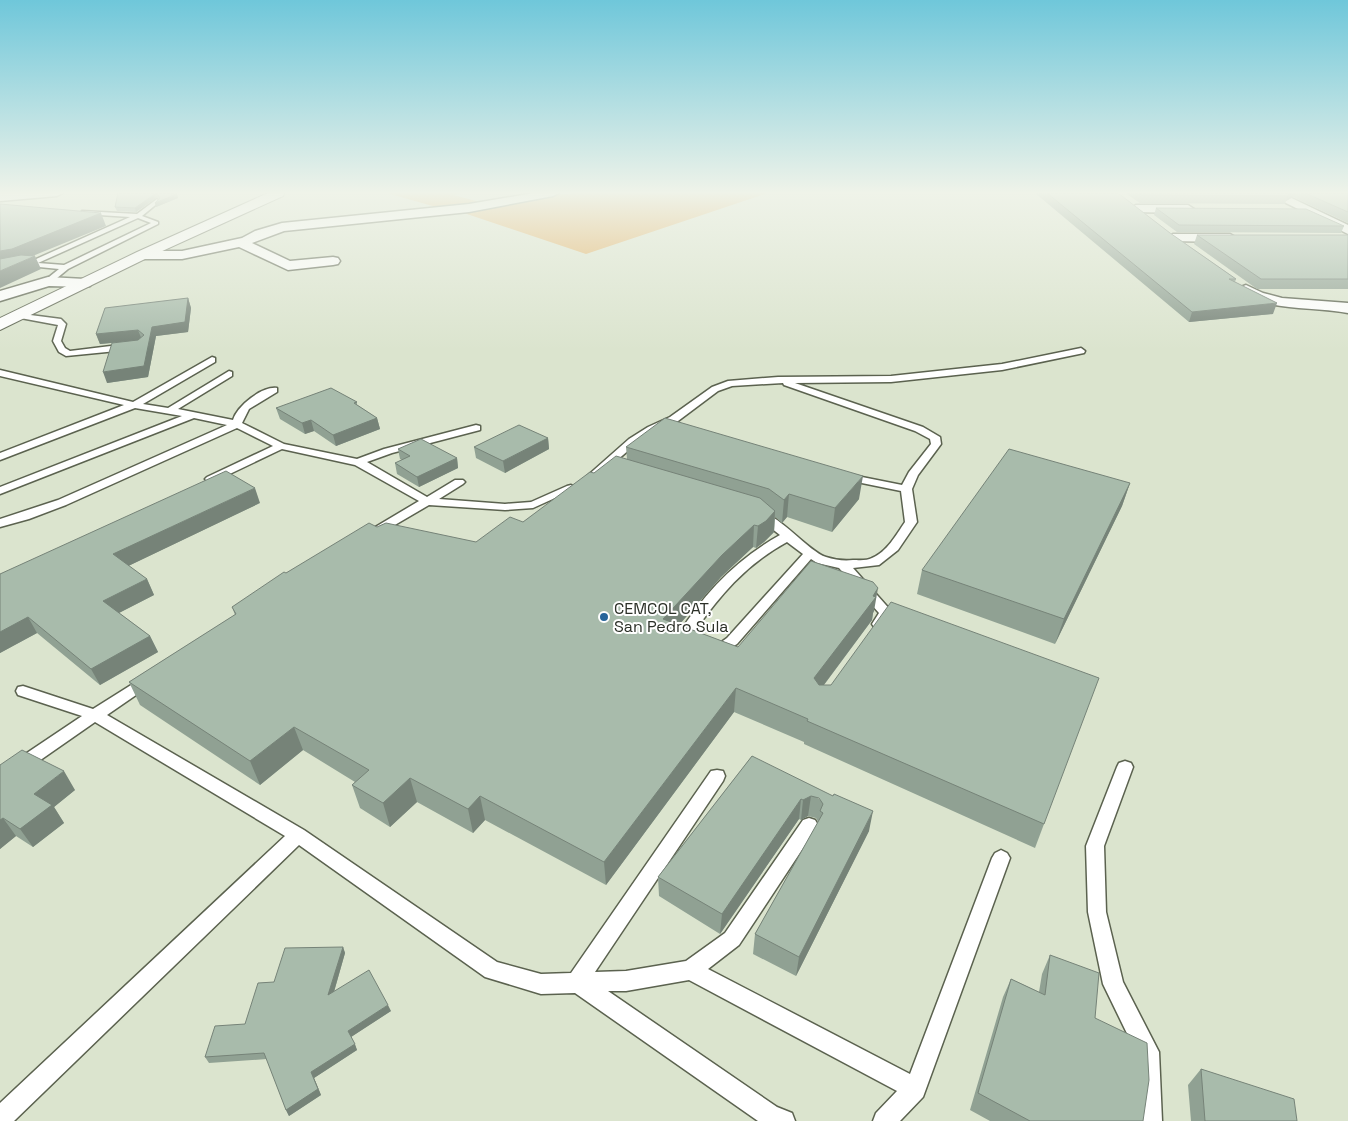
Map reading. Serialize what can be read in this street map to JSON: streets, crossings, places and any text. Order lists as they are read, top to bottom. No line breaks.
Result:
{"places":["CEMCOL CAT, San Pedro Sula"]}
